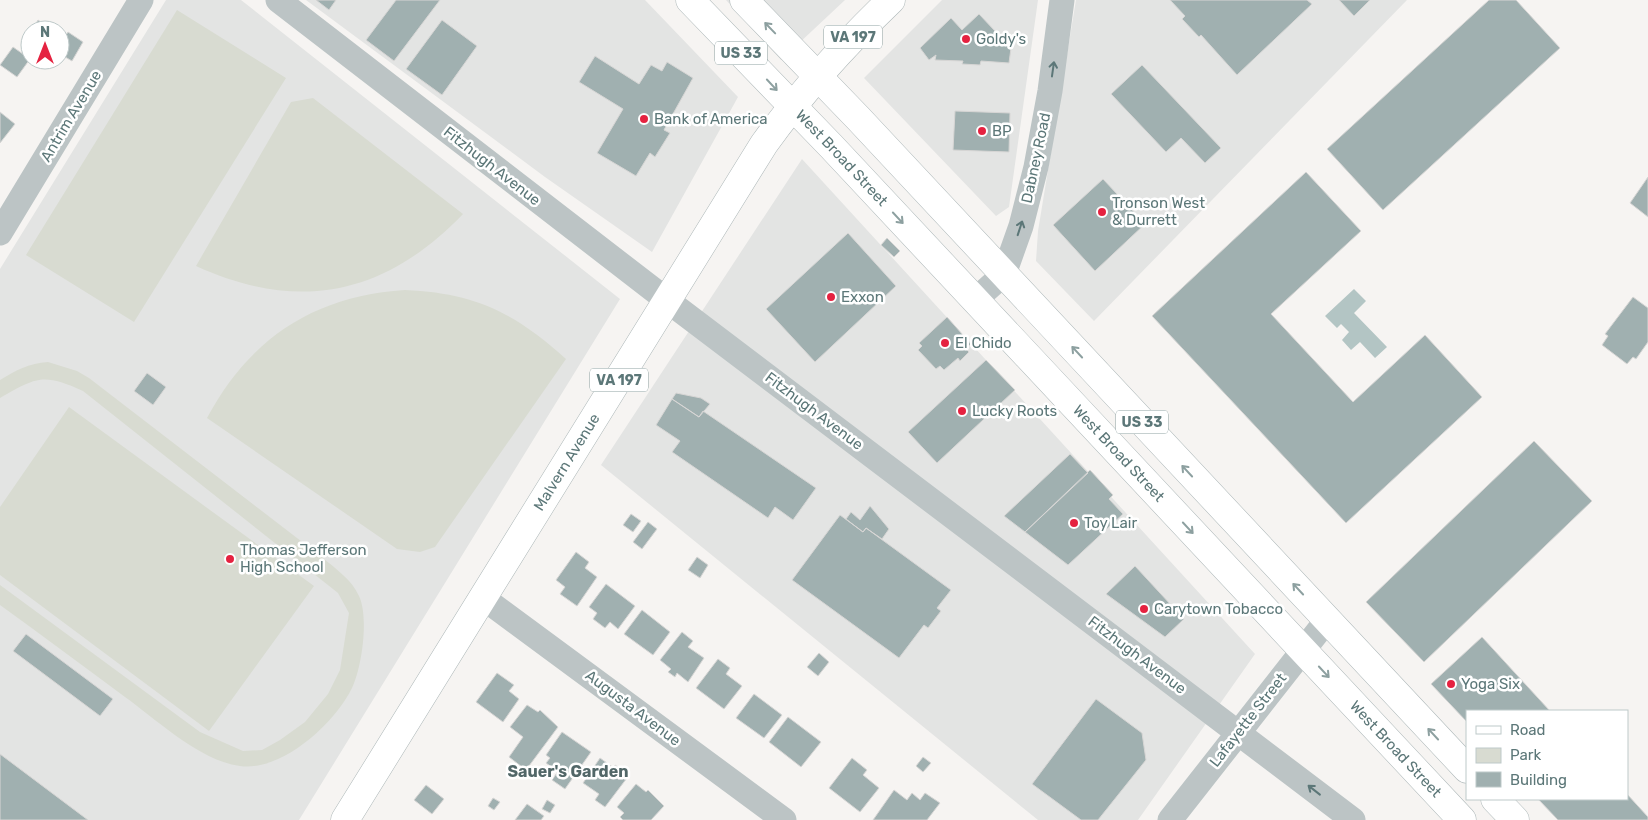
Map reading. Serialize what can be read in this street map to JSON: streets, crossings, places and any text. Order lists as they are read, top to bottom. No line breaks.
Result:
{"streets":{"main road":["VA 197","US 33","West Broad Street","Malvern Avenue"],"street":["Antrim Avenue","Dabney Road","Fitzhugh Avenue","Augusta Avenue","Lafayette Street"]},"crossings":[["VA 197","US 33"],["VA 197","West Broad Street"],["VA 197","Malvern Avenue"],["US 33","Dabney Road"],["US 33","Lafayette Street"],["West Broad Street","Dabney Road"],["West Broad Street","Malvern Avenue"],["West Broad Street","Lafayette Street"],["Fitzhugh Avenue","Malvern Avenue"],["Fitzhugh Avenue","Lafayette Street"],["Malvern Avenue","Augusta Avenue"]],"one_way":["Dabney Road"],"districts":["Sauer's Garden"],"places":["Goldy's","Bank of America","BP","Tronson West & Durrett","Exxon","El Chido","Lucky Roots","Toy Lair","Thomas Jefferson High School","Carytown Tobacco","Yoga Six"],"legend":["Road","Park","Building"],"north":"top"}
